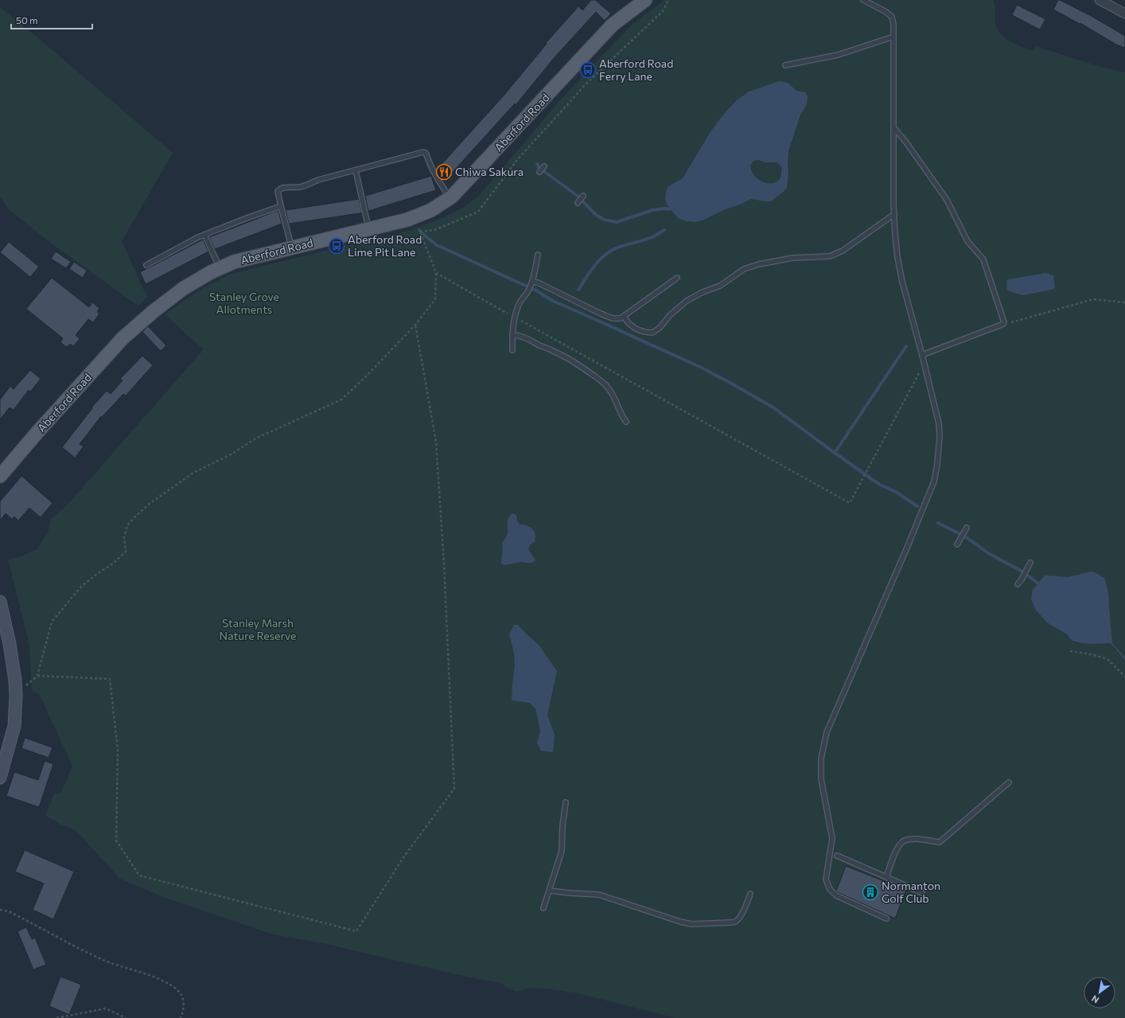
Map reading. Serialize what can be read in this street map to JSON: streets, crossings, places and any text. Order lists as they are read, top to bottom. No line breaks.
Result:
{"streets":{"main road":["Aberford Road"]},"parks":["Stanley Grove Allotments","Stanley Marsh Nature Reserve"],"places":{"bus stop":["Aberford Road Ferry Lane","Aberford Road Lime Pit Lane"],"restaurant":["Chiwa Sakura"],"building":["Normanton Golf Club"]},"scale_bar":"50 m","north":"bottom left"}
